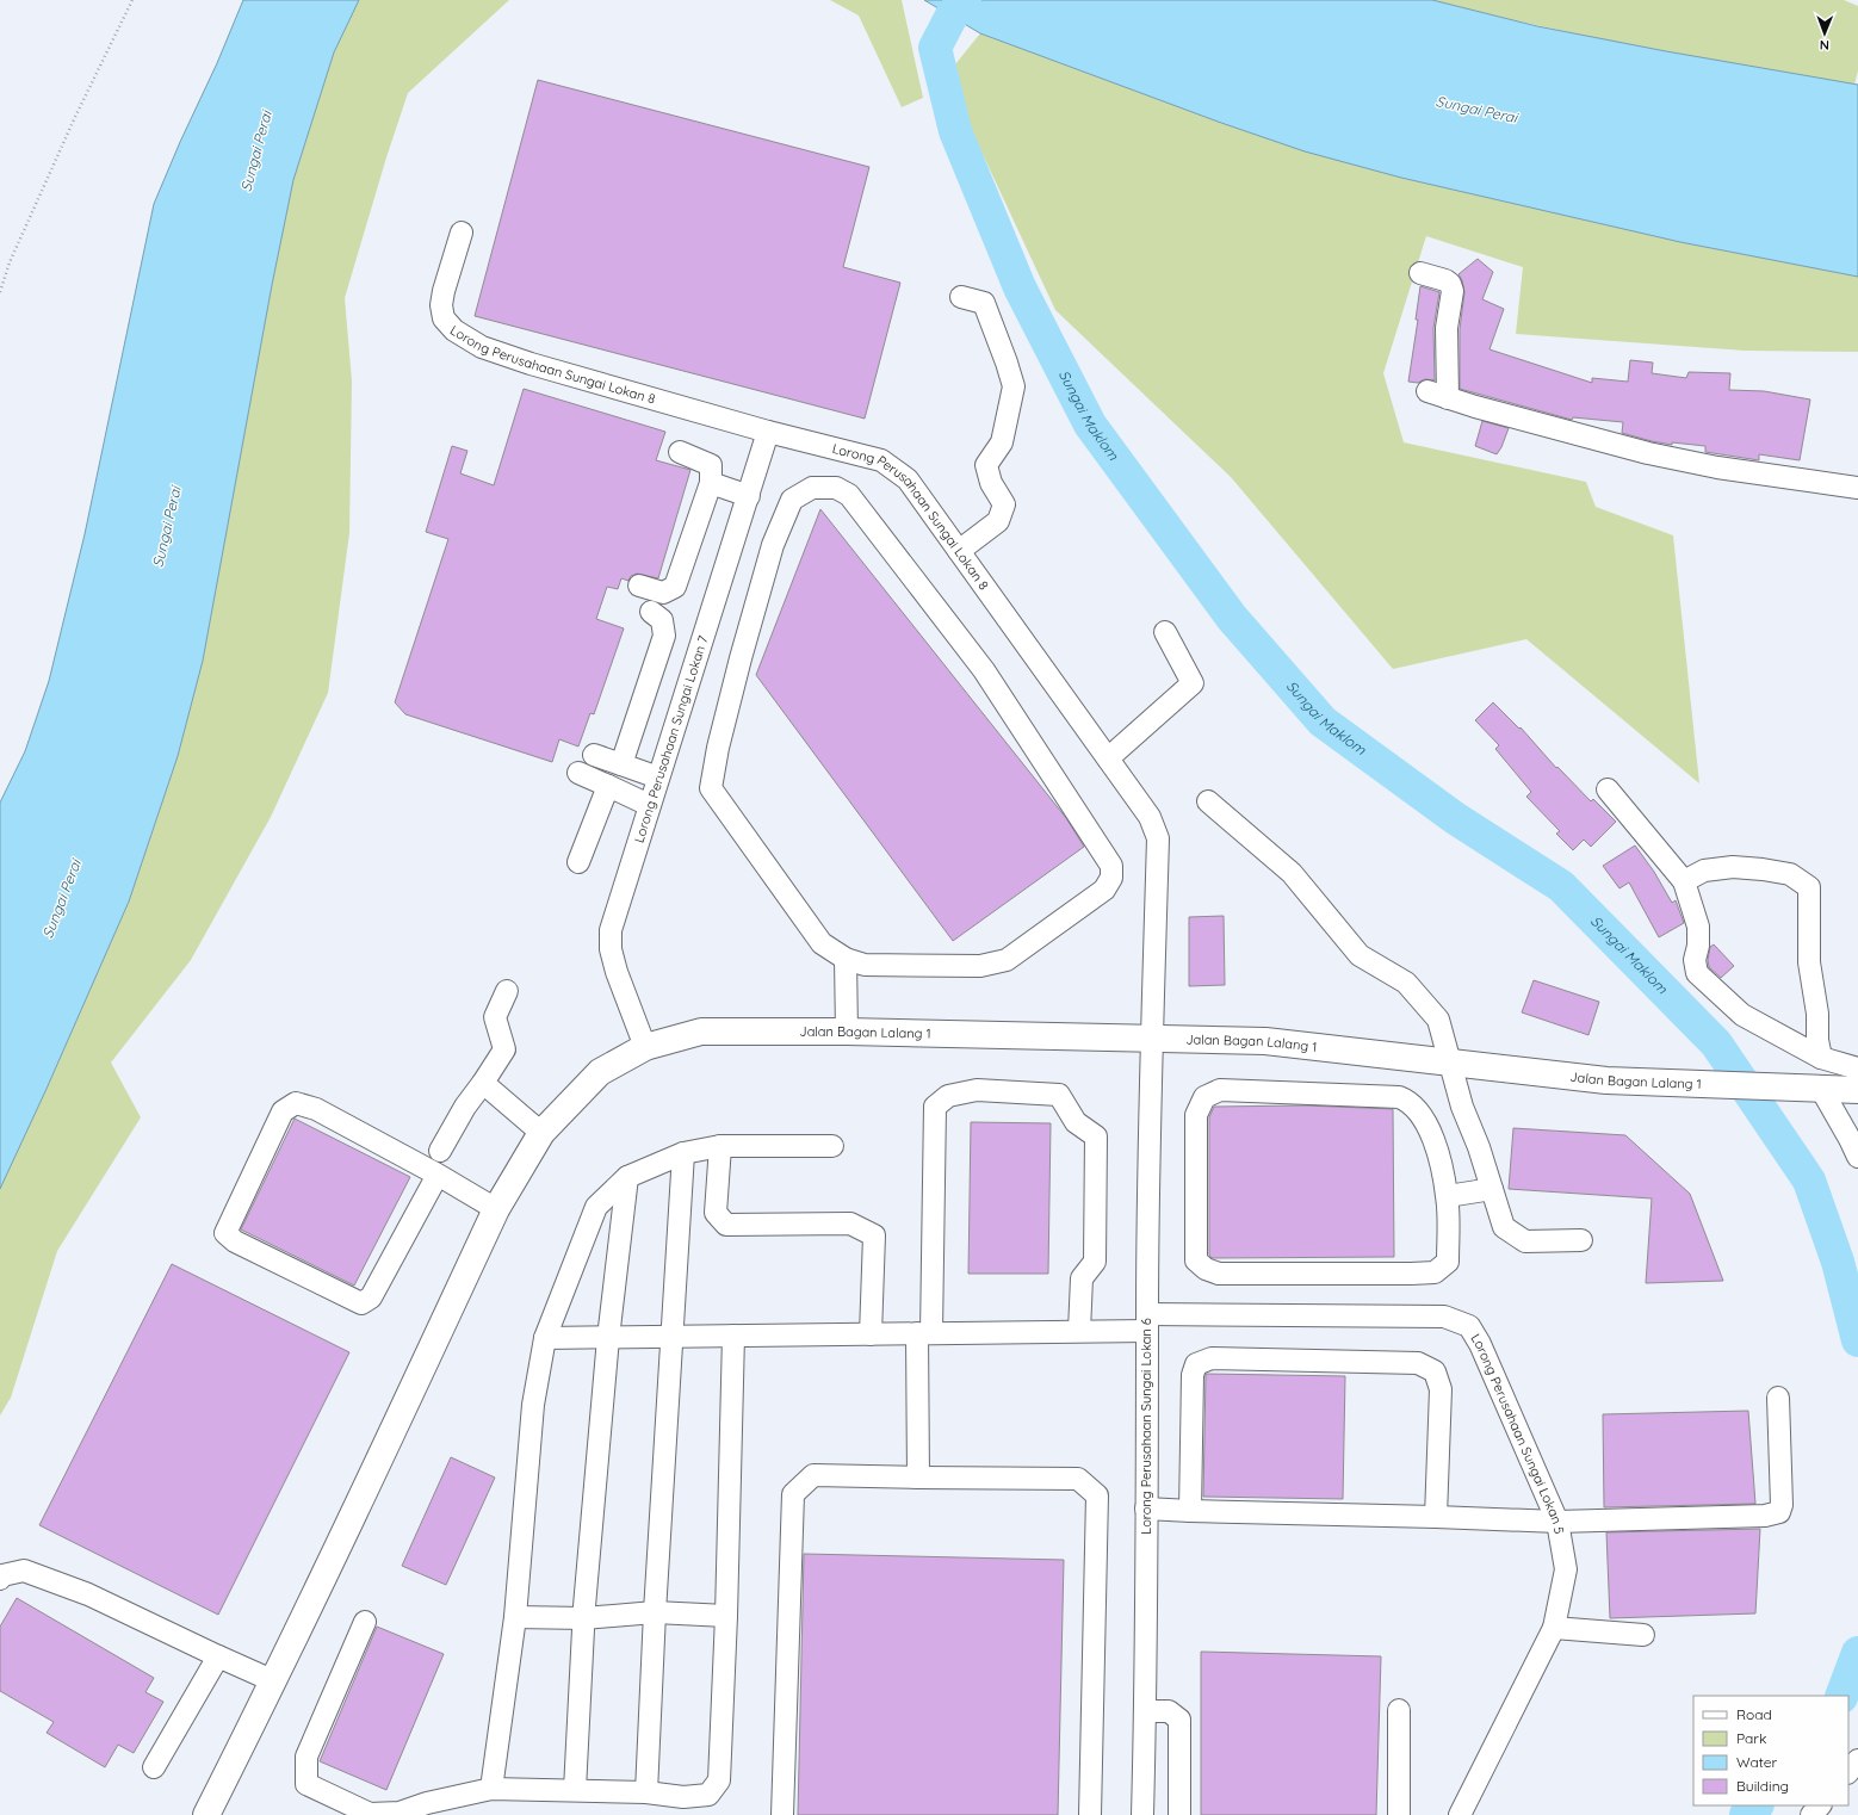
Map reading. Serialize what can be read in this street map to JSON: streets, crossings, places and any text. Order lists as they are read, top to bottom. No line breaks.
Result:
{"streets":{"main road":["Jalan Bagan Lalang 1"],"street":["Lorong Perusahaan Sungai Lokan 8","Lorong Perusahaan Sungai Lokan 7","Lorong Perusahaan Sungai Lokan 6","Lorong Perusahaan Sungai Lokan 5"]},"crossings":[["Lorong Perusahaan Sungai Lokan 8","Lorong Perusahaan Sungai Lokan 7"],["Lorong Perusahaan Sungai Lokan 8","Jalan Bagan Lalang 1"],["Lorong Perusahaan Sungai Lokan 8","Lorong Perusahaan Sungai Lokan 6"],["Lorong Perusahaan Sungai Lokan 7","Jalan Bagan Lalang 1"],["Jalan Bagan Lalang 1","Lorong Perusahaan Sungai Lokan 6"],["Lorong Perusahaan Sungai Lokan 6","Lorong Perusahaan Sungai Lokan 5"]],"water":["Sungai Perai","Sungai Maklom"],"legend":["Road","Park","Water","Building"],"north":"bottom"}
